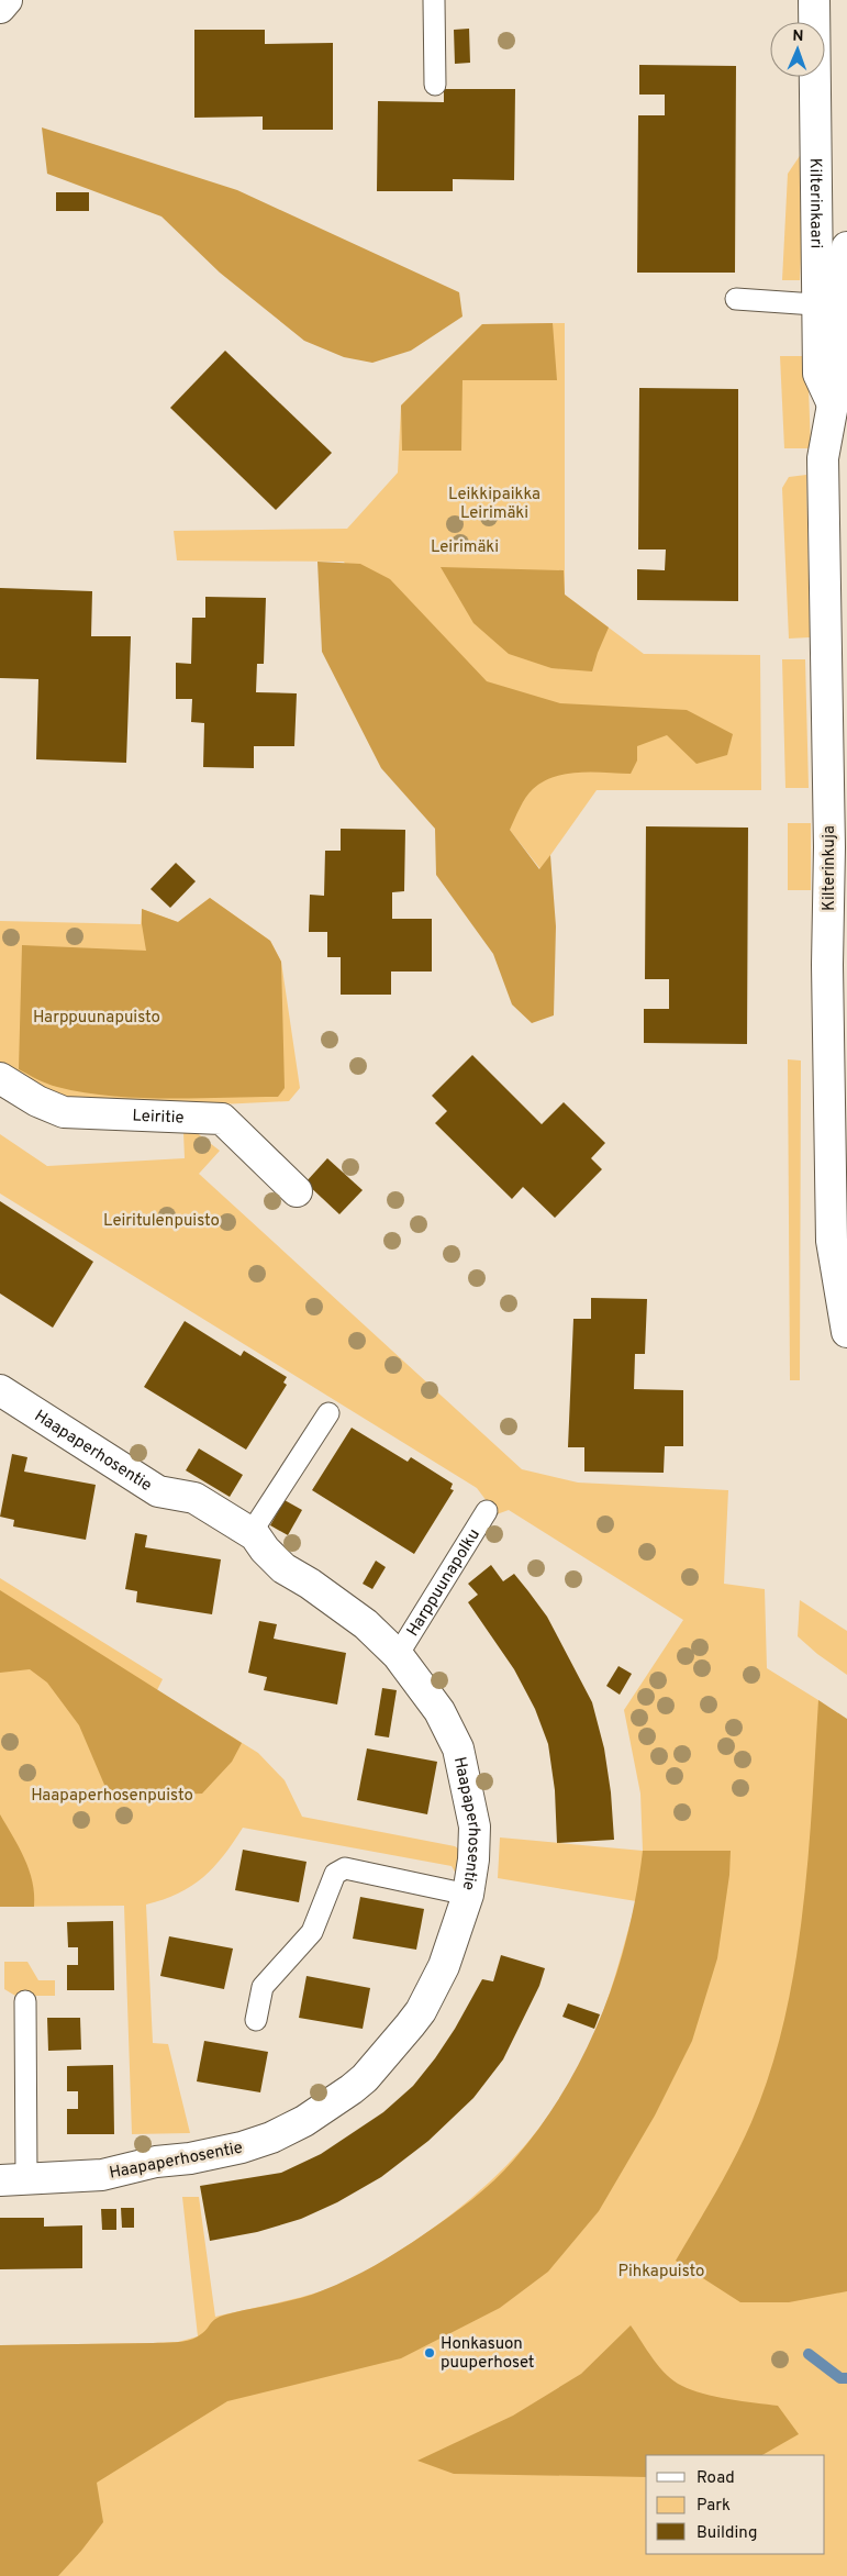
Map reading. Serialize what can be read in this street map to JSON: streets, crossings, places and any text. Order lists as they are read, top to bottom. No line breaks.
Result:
{"streets":{"street":["Kilterinkaari","Kilterinkuja","Leiritie","Haapaperhosentie"],"lane":["Harppuunapolku"]},"crossings":[["Kilterinkaari","Kilterinkuja"],["Haapaperhosentie","Harppuunapolku"]],"parks":["Leikkipaikka Leirimäki","Leirimäki","Harppuunapuisto","Leiritulenpuisto","Haapaperhosenpuisto","Pihkapuisto"],"places":["Honkasuon puuperhoset"],"legend":["Road","Park","Building"],"north":"top"}
